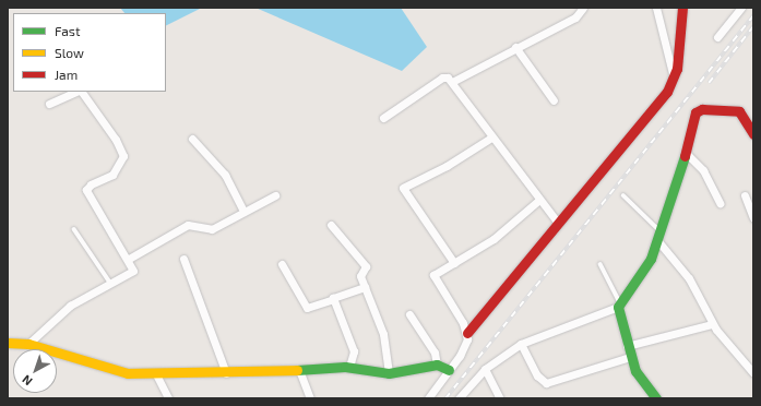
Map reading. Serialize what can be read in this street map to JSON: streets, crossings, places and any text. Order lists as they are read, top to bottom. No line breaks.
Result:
{"legend":["Fast","Slow","Jam"],"north":"bottom left"}
